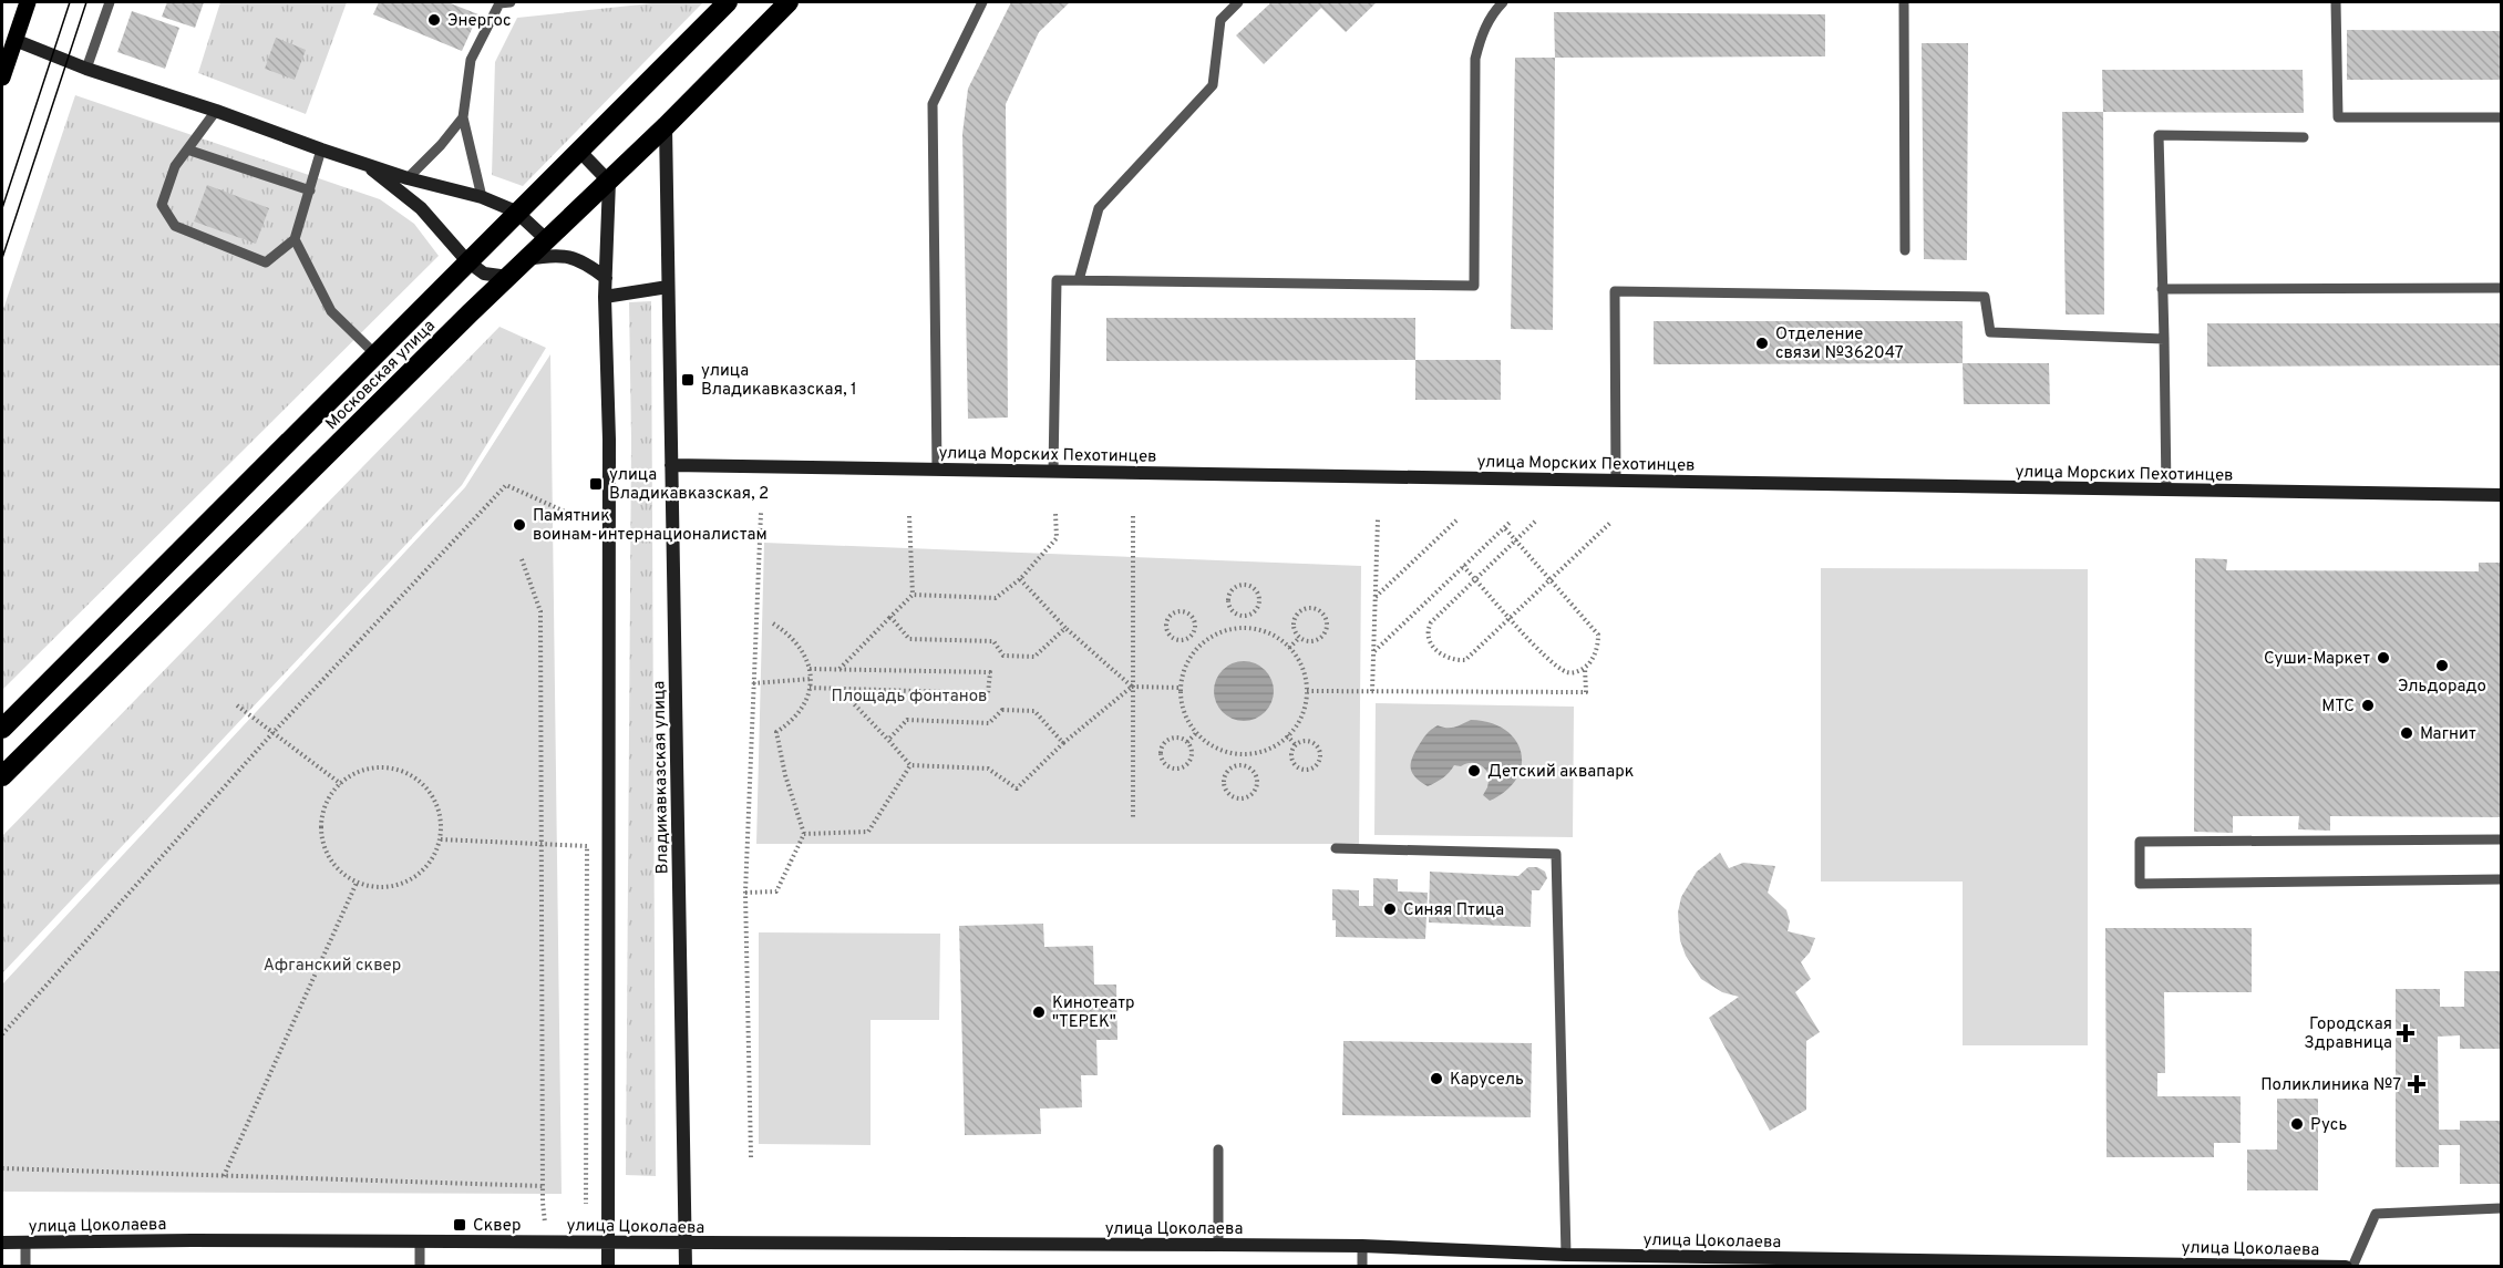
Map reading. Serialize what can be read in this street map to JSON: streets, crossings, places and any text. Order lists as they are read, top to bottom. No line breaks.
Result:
{"streets":{"highway":["Московская улица"],"street":["улица Морских Пехотинцев","Владикавказская улица","улица Цоколаева"]},"crossings":[["Московская улица","Владикавказская улица"],["улица Морских Пехотинцев","Владикавказская улица"],["Владикавказская улица","улица Цоколаева"]],"parks":["Площадь фонтанов","Афганский сквер"],"places":{"other":["Энергос","Отделение связи №362047","Памятник воинам-интернационалистам","Суши-Маркет","Эльдорадо","МТС","Магнит","Детский аквапарк","Синяя Птица","Кинотеатр \"ТЕРЕК\"","Карусель","Русь"],"transit":["улица Владикавказская, 1","улица Владикавказская, 2","Сквер"],"health":["Городская Здравница","Поликлиника №7"]}}
